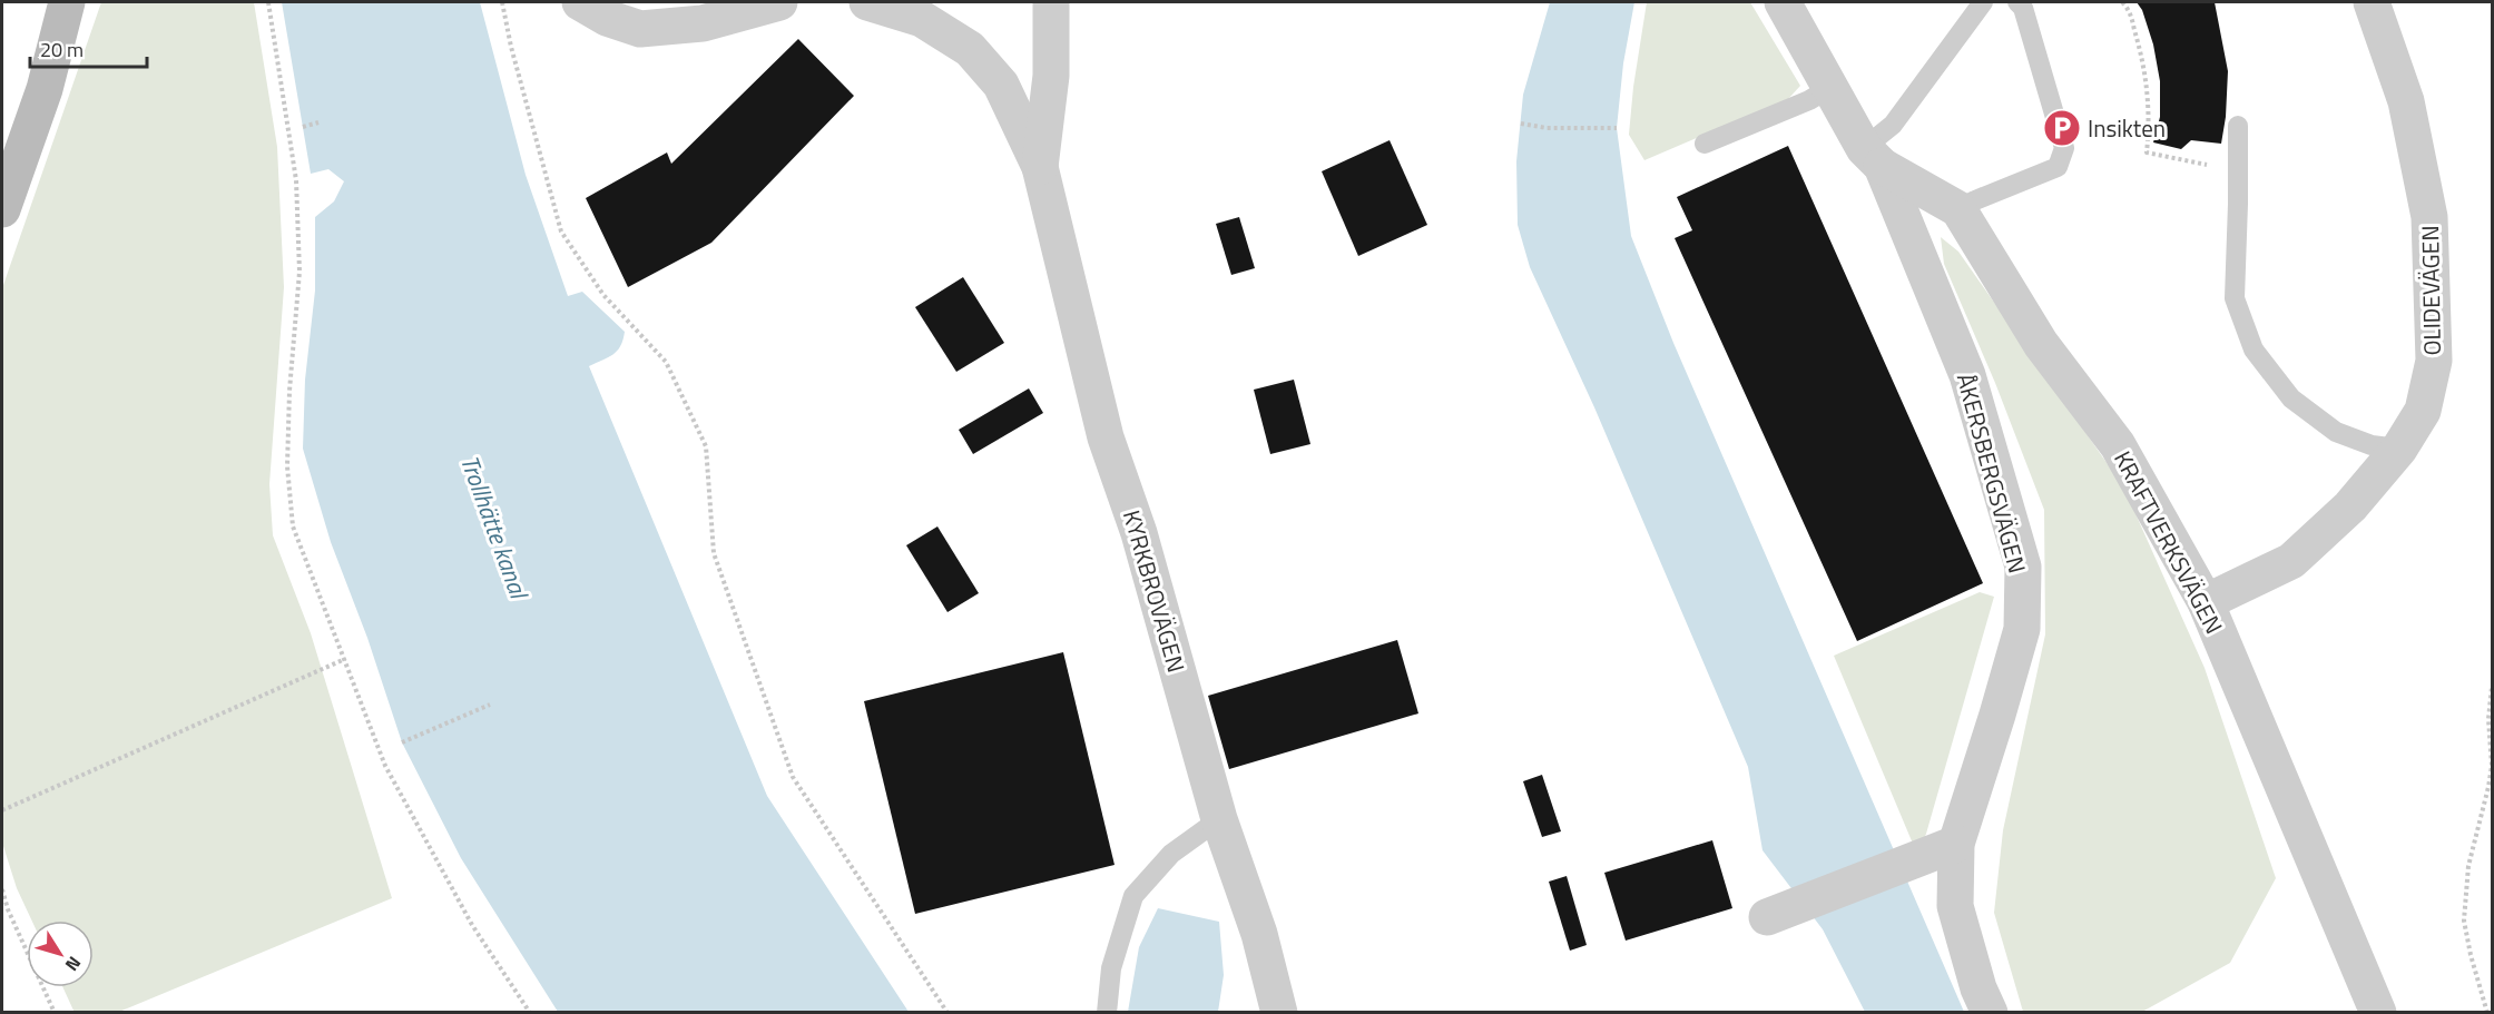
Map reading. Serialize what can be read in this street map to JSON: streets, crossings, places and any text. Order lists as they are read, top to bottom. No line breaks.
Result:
{"streets":{"street":["OLIDEVÄGEN","ÅKERSBERGSVÄGEN","KRAFTVERKSVÄGEN","KYRKBROVÄGEN"]},"crossings":[["OLIDEVÄGEN","KRAFTVERKSVÄGEN"],["ÅKERSBERGSVÄGEN","KRAFTVERKSVÄGEN"]],"water":["Trollhätte kanal"],"places":{"parking":["Insikten"]},"scale_bar":"20 m","north":"bottom right"}
